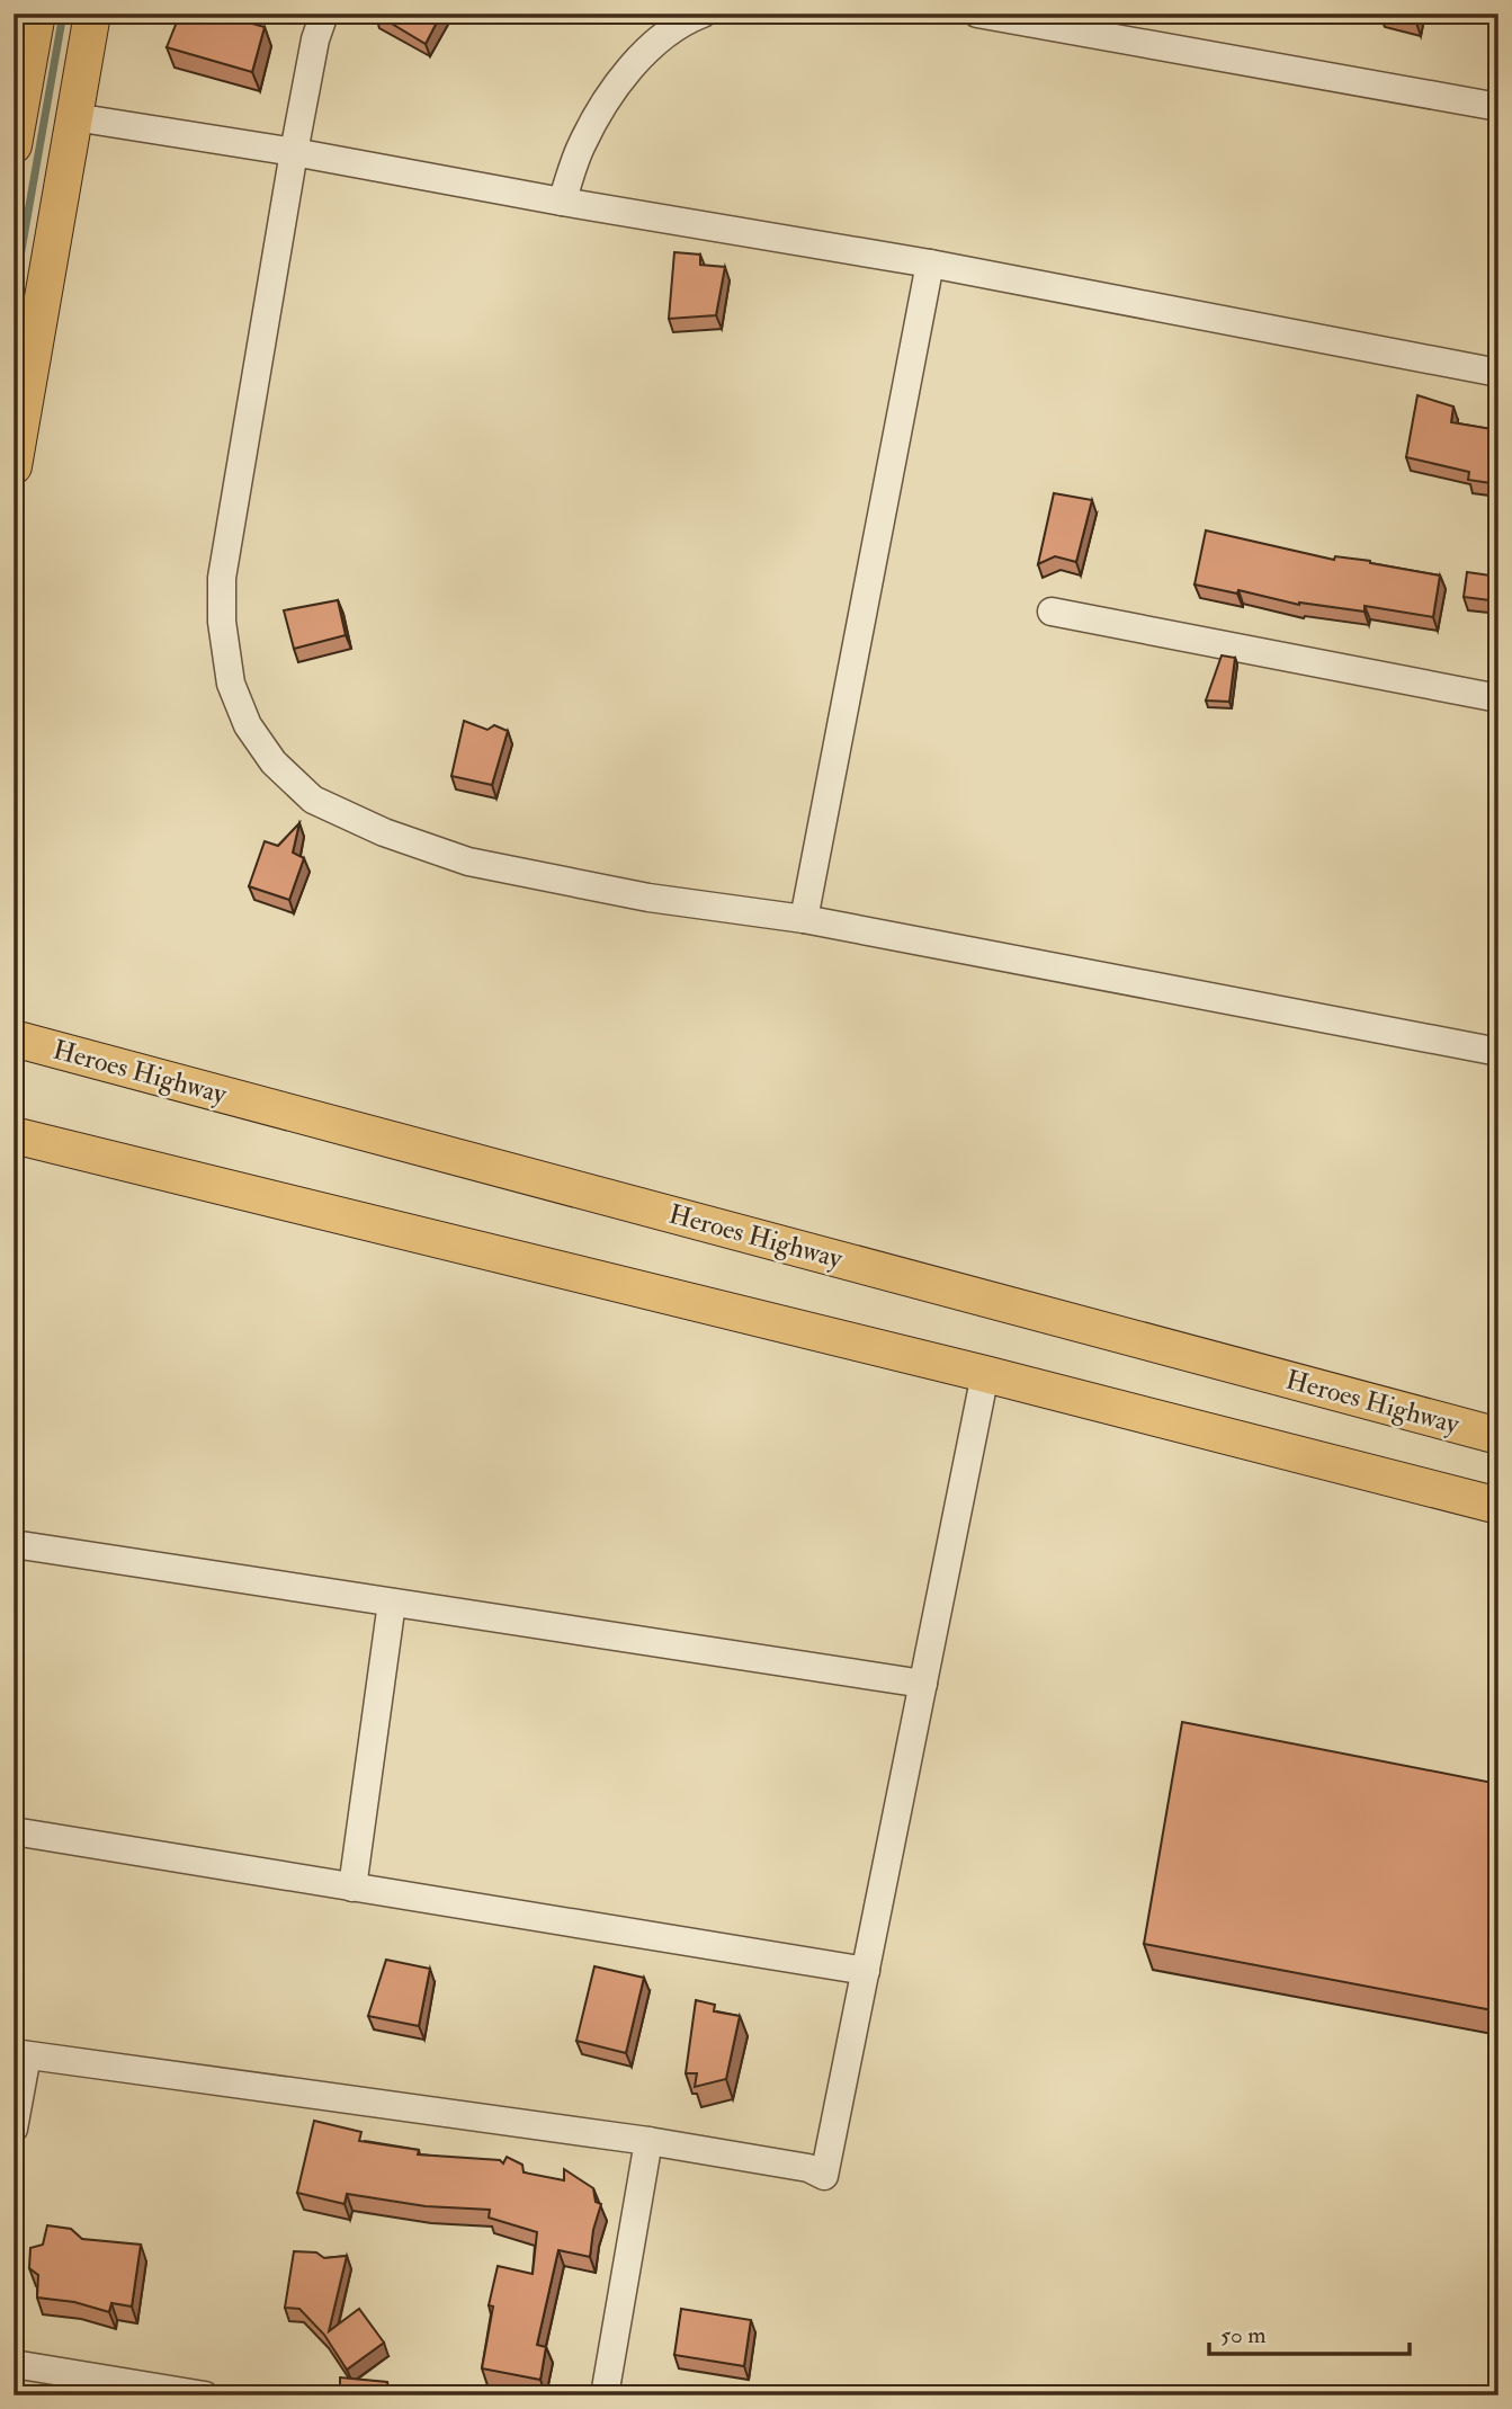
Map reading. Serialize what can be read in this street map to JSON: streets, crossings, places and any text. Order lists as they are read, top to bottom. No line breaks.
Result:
{"streets":{"main road":["Heroes Highway"]},"scale_bar":"50 m"}
